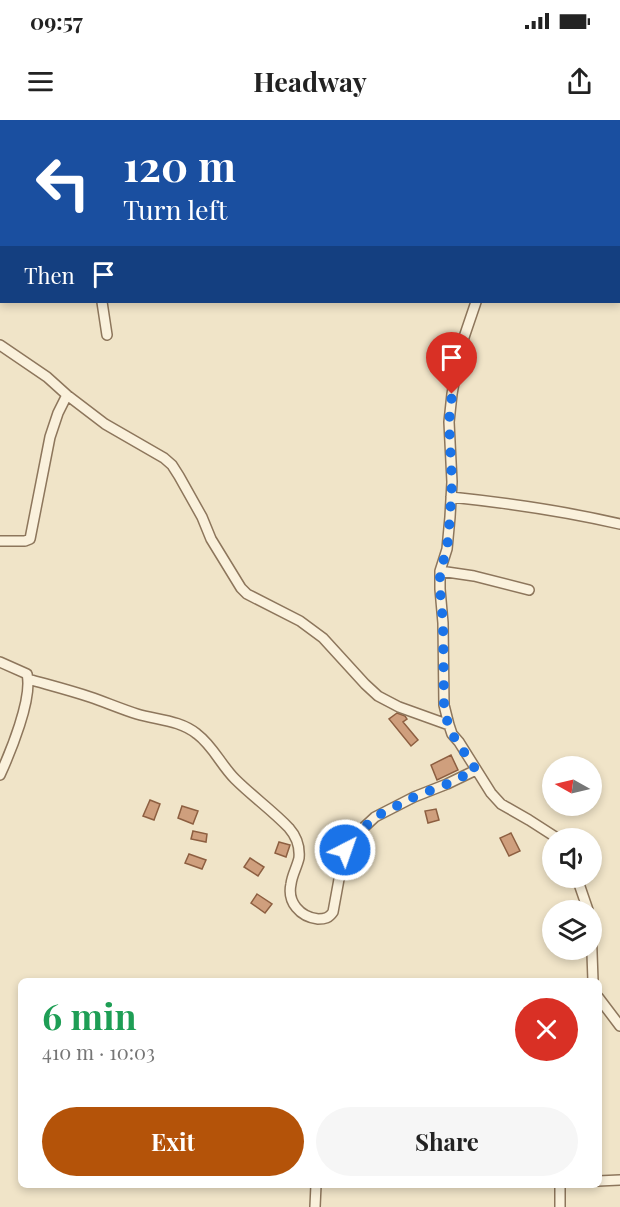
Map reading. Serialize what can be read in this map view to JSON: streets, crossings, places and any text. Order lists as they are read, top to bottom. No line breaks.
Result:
{"north":"left","page":{"status":"09:57","header":"Headway","turn":["120 m","Turn left"],"then":"Then","heading":["6 min","410 m · 10:03"],"buttons":["Exit","Share"]}}
